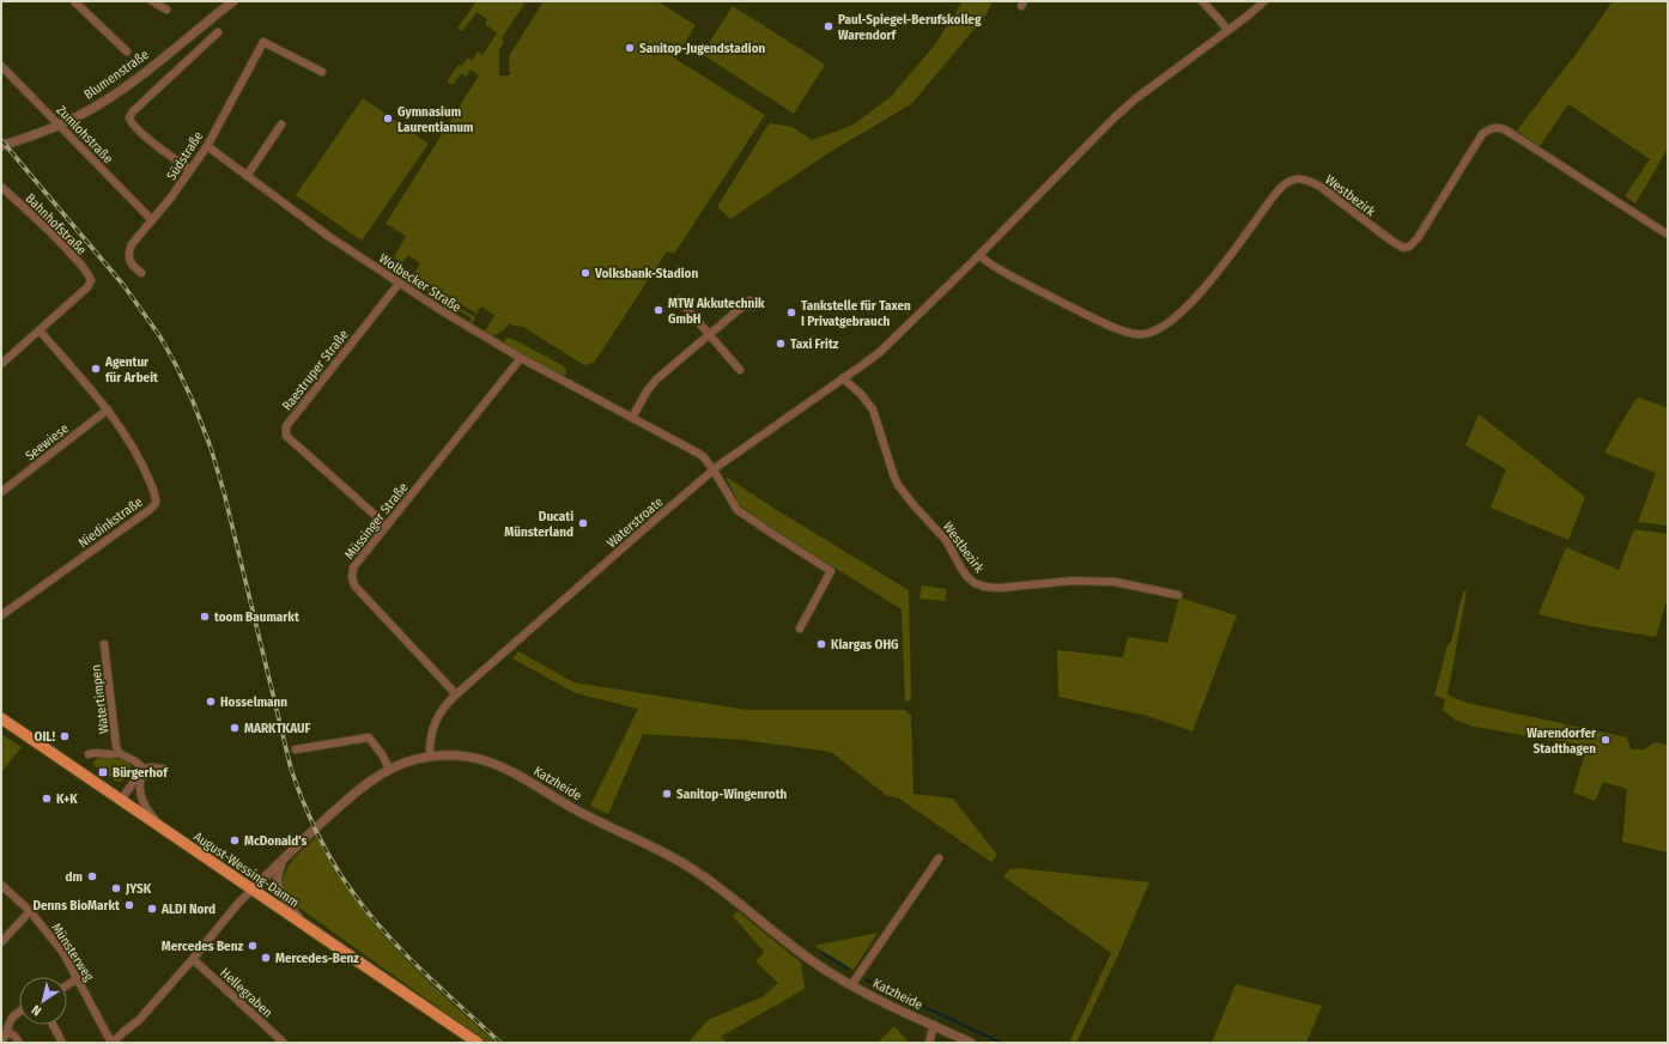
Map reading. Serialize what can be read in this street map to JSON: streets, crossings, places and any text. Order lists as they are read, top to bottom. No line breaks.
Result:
{"streets":{"main road":["August-Wessing-Damm"],"street":["Blumenstraße","Zumlohstraße","Südstraße","Westbezirk","Bahnhofstraße","Wolbecker Straße","Raestruper Straße","Seewiese","Müssinger Straße","Niedinkstraße","Waterstroate","Watertimpen","Katzheide","Münsterweg","Hellegraben"]},"crossings":[["Blumenstraße","Zumlohstraße"],["Zumlohstraße","Südstraße"],["Südstraße","Wolbecker Straße"],["Bahnhofstraße","Niedinkstraße"],["Wolbecker Straße","Raestruper Straße"],["Wolbecker Straße","Müssinger Straße"],["Wolbecker Straße","Waterstroate"],["Raestruper Straße","Müssinger Straße"],["Seewiese","Niedinkstraße"],["Müssinger Straße","Waterstroate"],["Waterstroate","Katzheide"],["Katzheide","August-Wessing-Damm"]],"places":{"other":["Paul-Spiegel-Berufskolleg Warendorf","Sanitop-Jugendstadion","Gymnasium Laurentianum","Volksbank-Stadion","MTW Akkutechnik GmbH","Tankstelle für Taxen I Privatgebrauch","Taxi Fritz","Agentur für Arbeit","Ducati Münsterland","toom Baumarkt","Klargas OHG","Hosselmann","MARKTKAUF","OIL!","Warendorfer Stadthagen","Sanitop-Wingenroth","K+K","McDonald's","dm","JYSK","Denns BioMarkt","ALDI Nord","Mercedes Benz","Mercedes-Benz"],"transit":["Bürgerhof"]},"north":"bottom left"}
